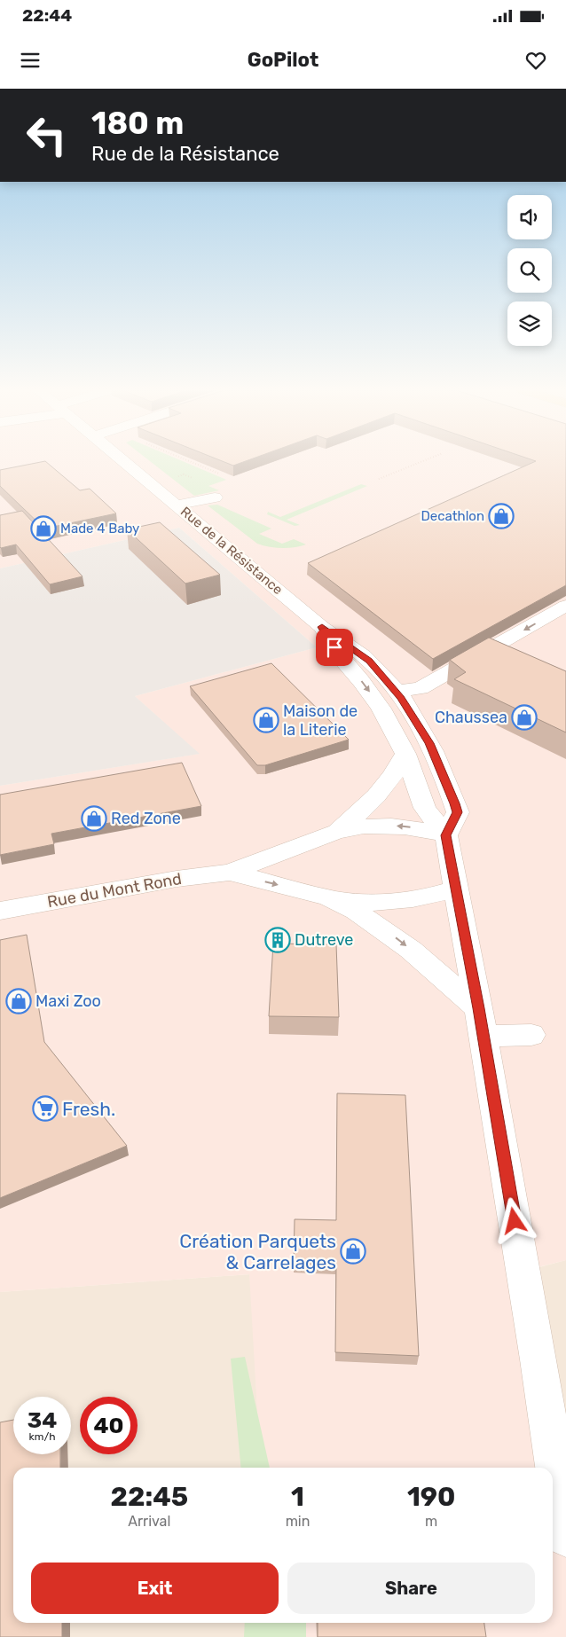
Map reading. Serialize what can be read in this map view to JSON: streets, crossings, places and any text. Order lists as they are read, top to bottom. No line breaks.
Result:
{"streets":{"street":["Rue de la Résistance","Rue du Mont Rond"]},"crossings":[["Rue de la Résistance","Rue du Mont Rond"]],"places":{"shop":["Decathlon","Made 4 Baby","Chaussea","Maison de la Literie","Red Zone","Maxi Zoo","Création Parquets & Carrelages"],"building":["Dutreve"],"supermarket":["Fresh."]},"page":{"status":"22:44","header":"GoPilot","turn":["180 m","Rue de la Résistance"],"speed":"34 km/h","limit":"40","eta":["22:45","Arrival","1","min","190","m"],"buttons":["Exit","Share"]}}
